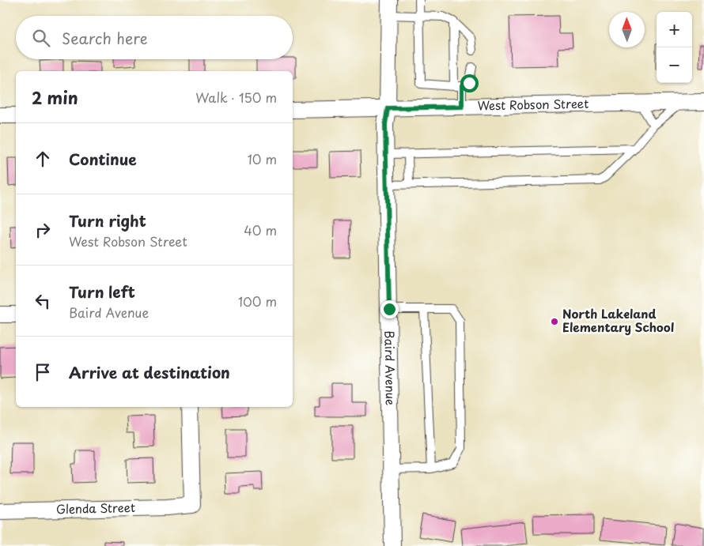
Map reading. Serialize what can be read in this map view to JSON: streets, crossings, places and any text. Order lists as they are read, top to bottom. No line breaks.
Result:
{"streets":{"street":["West Robson Street","Baird Avenue","Glenda Street"]},"crossings":[["West Robson Street","Baird Avenue"]],"places":["North Lakeland Elementary School"],"north":"top","page":{"map_buttons":["+","−"],"search":"Search here","heading":["2 min","Walk · 150 m"],"list":[["Continue","10 m"],["Turn right","West Robson Street","40 m"],["Turn left","Baird Avenue","100 m"],"Arrive at destination"]}}
